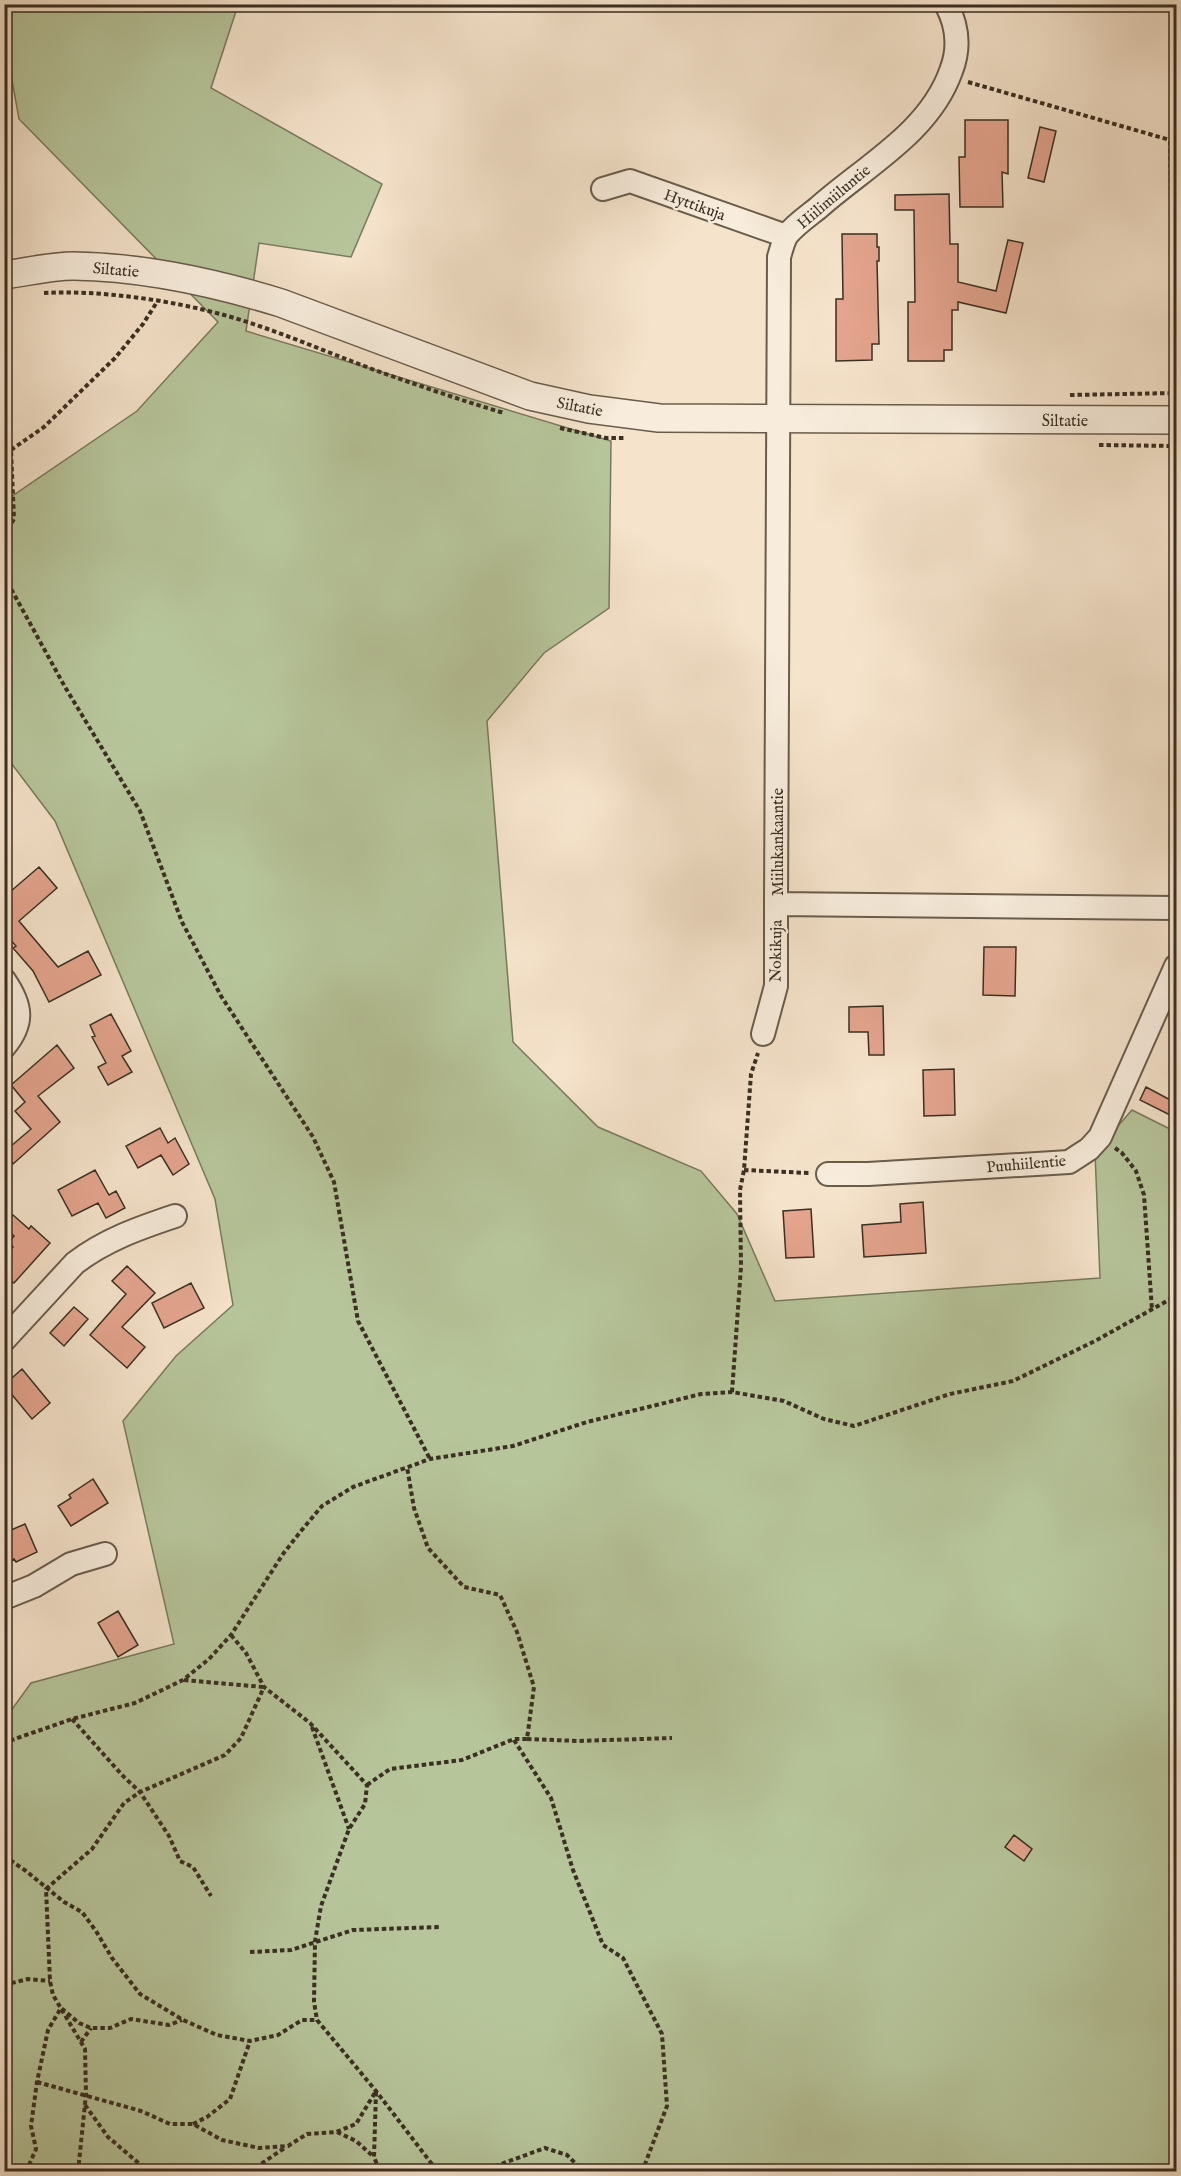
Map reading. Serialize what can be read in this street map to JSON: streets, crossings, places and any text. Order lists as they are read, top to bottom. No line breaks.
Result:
{"streets":{"street":["Hiilimiiluntie","Hyttikuja","Siltatie","Miilukankaantie","Nokikuja","Puuhiilentie"]},"crossings":[["Hiilimiiluntie","Hyttikuja"],["Hiilimiiluntie","Siltatie"],["Hiilimiiluntie","Miilukankaantie"],["Siltatie","Miilukankaantie"],["Miilukankaantie","Nokikuja"]]}
